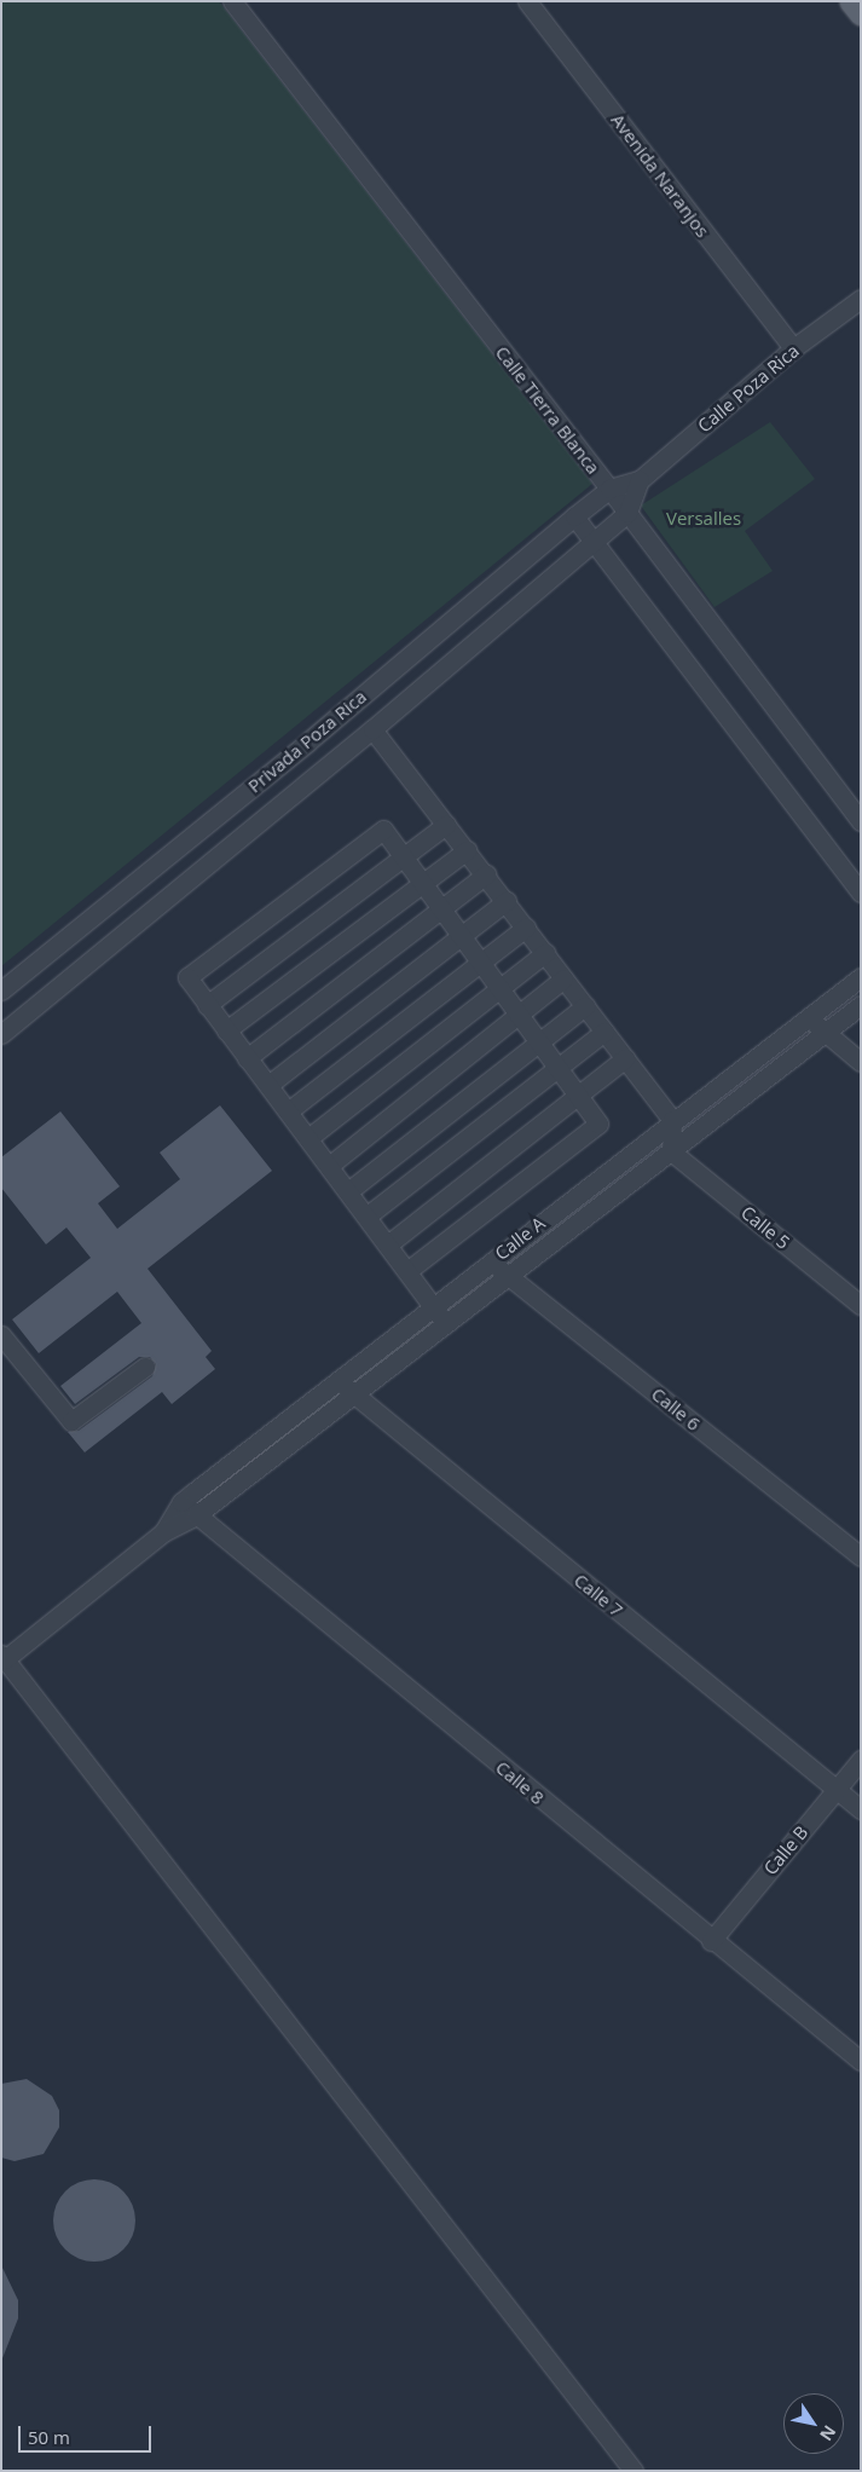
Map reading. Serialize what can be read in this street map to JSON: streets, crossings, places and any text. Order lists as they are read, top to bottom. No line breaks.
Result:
{"streets":{"street":["Avenida Naranjos","Calle Poza Rica","Calle Tierra Blanca","Privada Poza Rica","Calle 5","Calle A","Calle 6","Calle 7","Calle 8","Calle B"]},"crossings":[["Avenida Naranjos","Calle Poza Rica"],["Calle Poza Rica","Calle Tierra Blanca"],["Calle Poza Rica","Privada Poza Rica"],["Calle Tierra Blanca","Privada Poza Rica"],["Calle 5","Calle A"],["Calle A","Calle 6"],["Calle A","Calle 7"],["Calle A","Calle 8"],["Calle 7","Calle B"],["Calle 8","Calle B"]],"parks":["Versalles"],"scale_bar":"50 m","north":"bottom right"}
